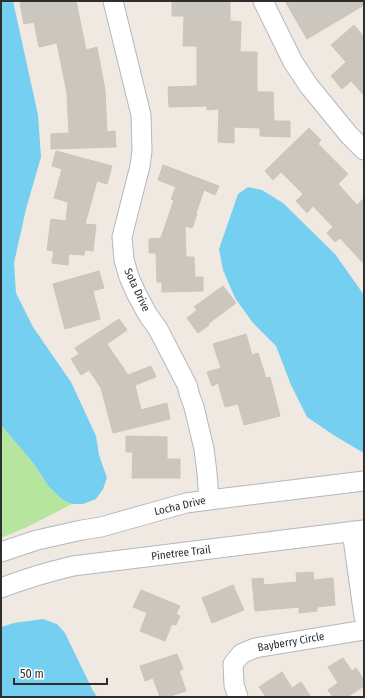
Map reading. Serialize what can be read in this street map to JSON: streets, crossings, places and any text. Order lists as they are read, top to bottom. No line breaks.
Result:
{"streets":{"street":["Sota Drive","Locha Drive","Pinetree Trail","Bayberry Circle"]},"crossings":[["Sota Drive","Locha Drive"]],"scale_bar":"50 m"}
